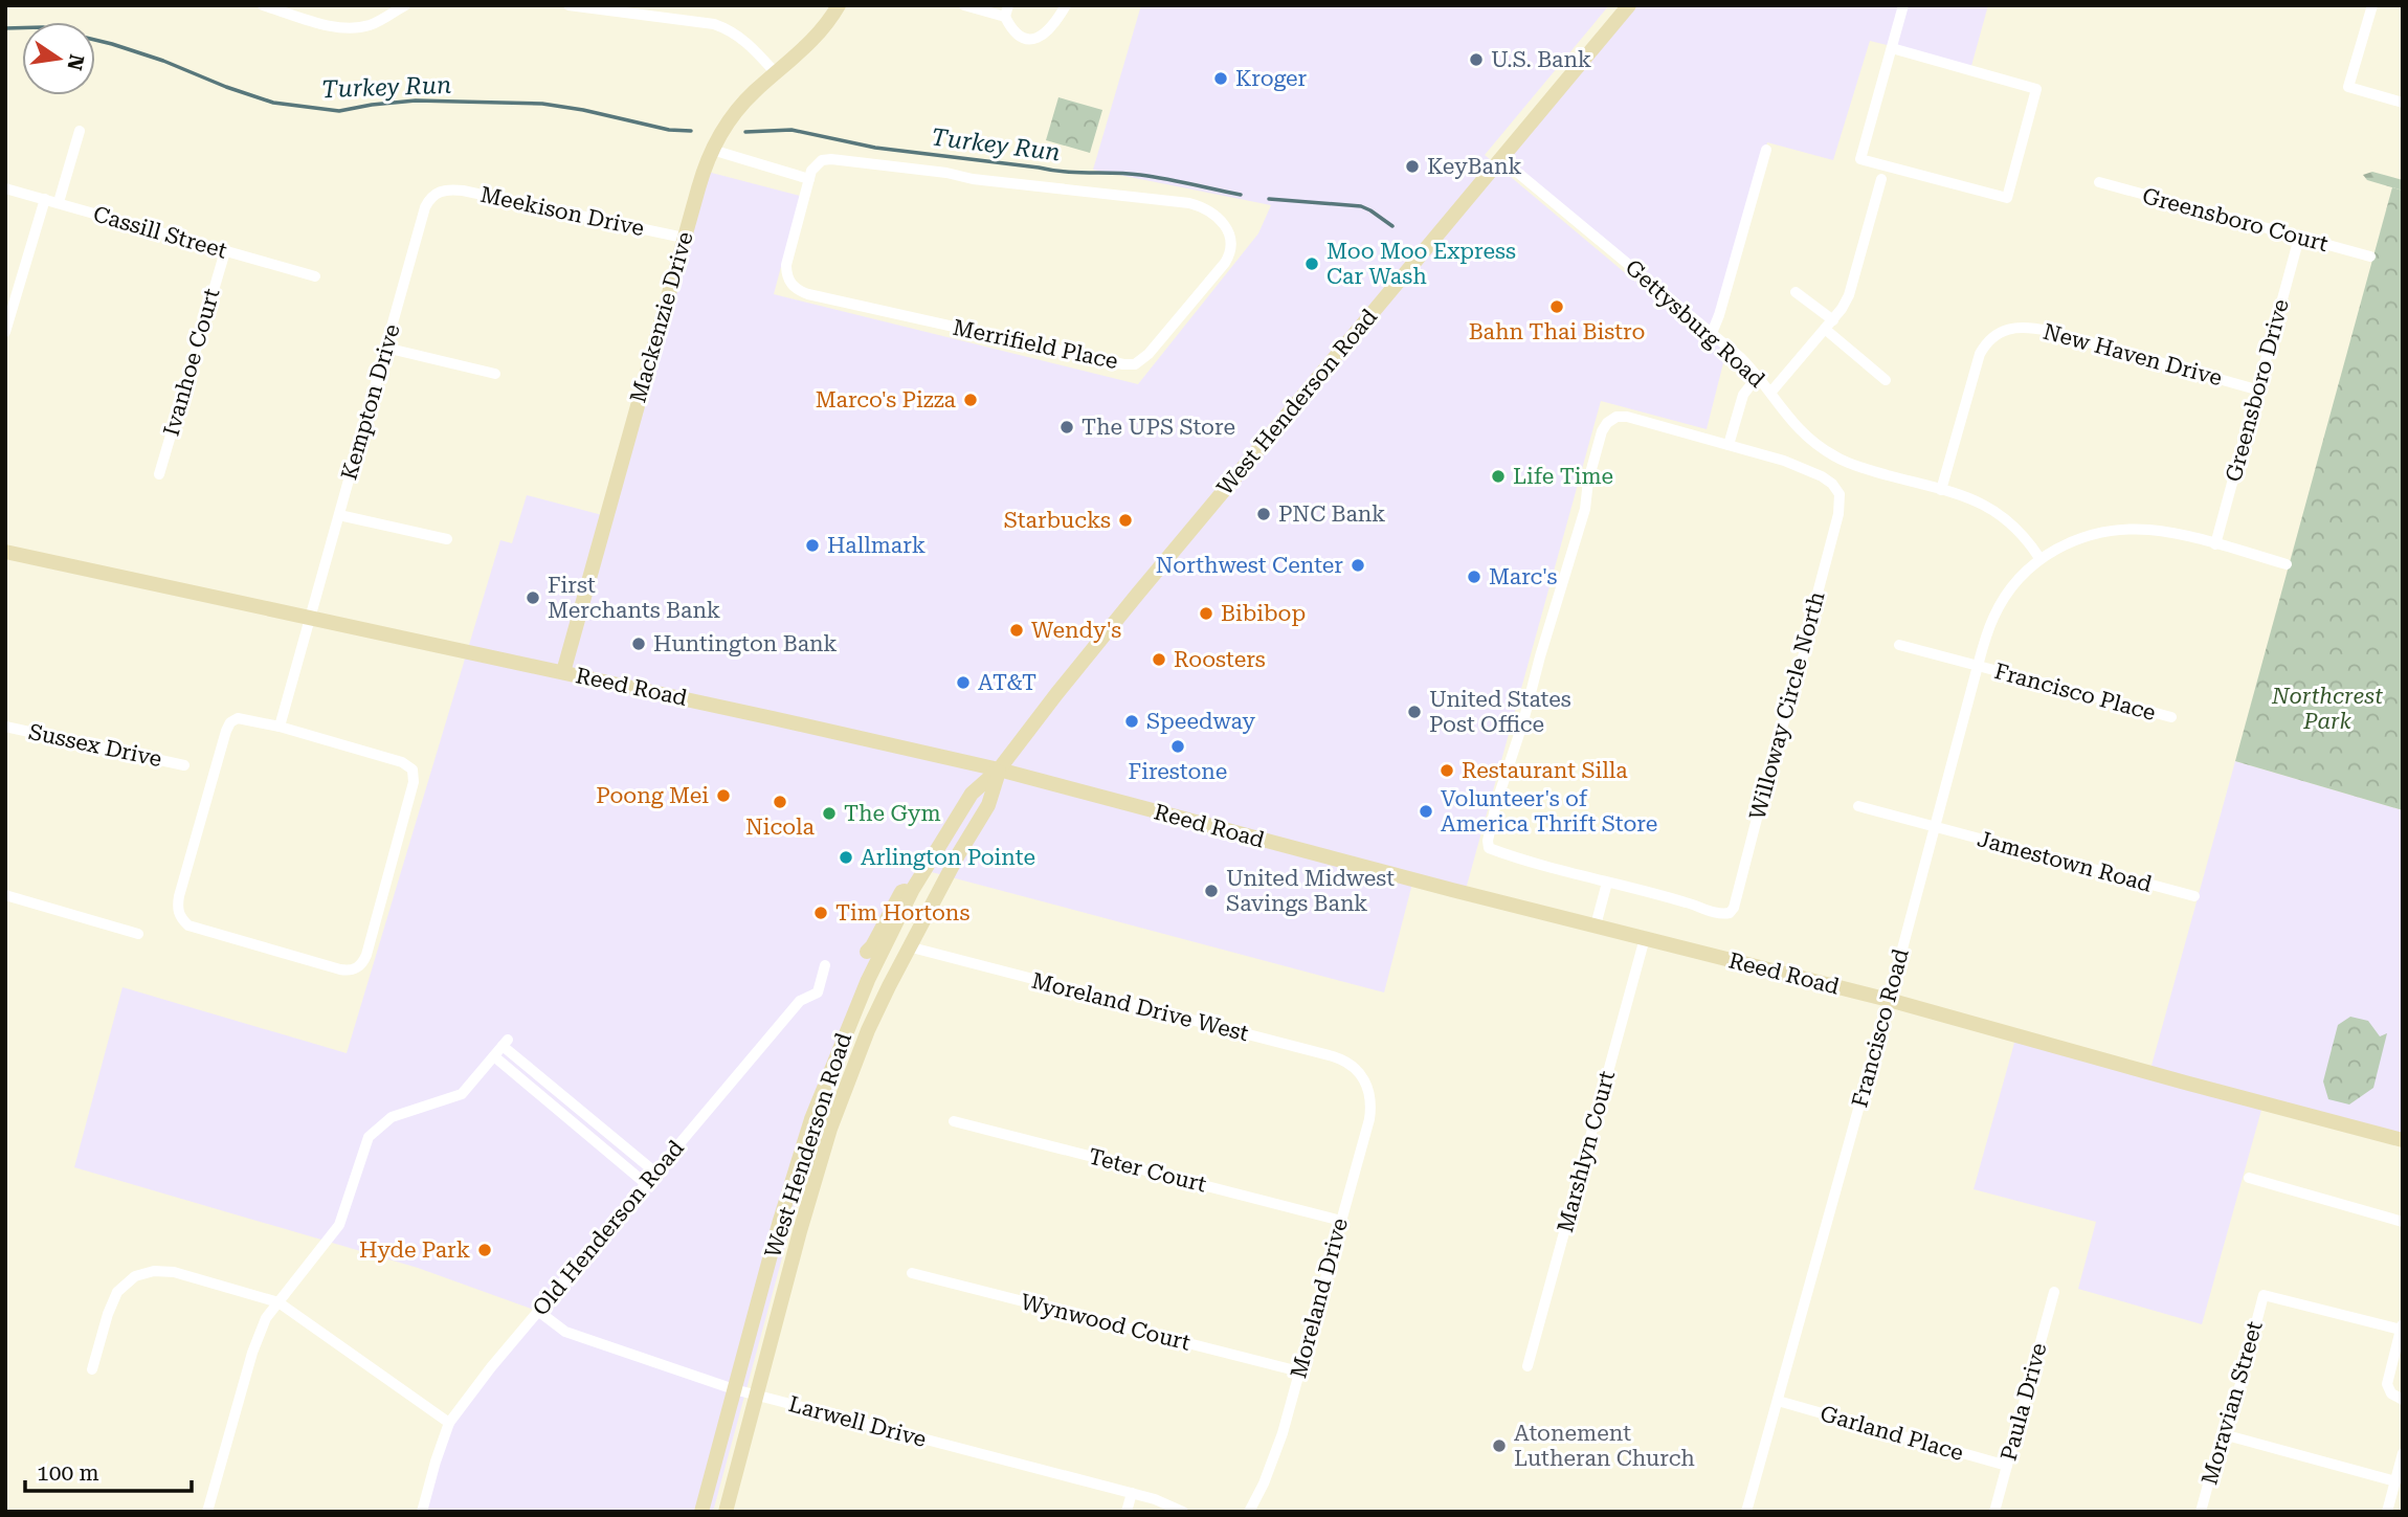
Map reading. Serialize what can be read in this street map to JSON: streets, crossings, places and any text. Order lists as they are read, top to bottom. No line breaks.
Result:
{"streets":{"main road":["Mackenzie Drive","West Henderson Road","Reed Road"],"street":["Meekison Drive","Greensboro Court","Cassill Street","Gettysburg Road","Merrifield Place","New Haven Drive","Ivanhoe Court","Greensboro Drive","Kempton Drive","Francisco Place","Willoway Circle North","Sussex Drive","Jamestown Road","Moreland Drive West","Francisco Road","Marshlyn Court","Teter Court","Old Henderson Road","Moreland Drive","Wynwood Court","Paula Drive","Moravian Street","Larwell Drive","Garland Place"]},"crossings":[["Meekison Drive","Mackenzie Drive"],["Meekison Drive","Kempton Drive"],["Greensboro Court","Greensboro Drive"],["Cassill Street","Ivanhoe Court"],["Mackenzie Drive","Reed Road"],["Gettysburg Road","New Haven Drive"],["Gettysburg Road","West Henderson Road"],["Gettysburg Road","Francisco Road"],["New Haven Drive","Greensboro Drive"],["Kempton Drive","Reed Road"],["West Henderson Road","Reed Road"],["West Henderson Road","Moreland Drive West"],["West Henderson Road","Larwell Drive"],["Reed Road","Francisco Road"],["Reed Road","Marshlyn Court"],["Francisco Place","Francisco Road"],["Jamestown Road","Francisco Road"],["Moreland Drive West","Moreland Drive"],["Francisco Road","Garland Place"],["Teter Court","Moreland Drive"],["Old Henderson Road","Larwell Drive"],["Moreland Drive","Wynwood Court"],["Paula Drive","Garland Place"]],"water":["Turkey Run"],"parks":["Northcrest Park"],"places":["U.S. Bank","Kroger","KeyBank","Moo Moo Express Car Wash","Bahn Thai Bistro","Marco's Pizza","The UPS Store","Life Time","PNC Bank","Starbucks","Hallmark","Northwest Center","Marc's","First Merchants Bank","Bibibop","Wendy's","Huntington Bank","Roosters","AT&T","United States Post Office","Speedway","Firestone","Restaurant Silla","Poong Mei","Nicola","Volunteer's of America Thrift Store","The Gym","Arlington Pointe","United Midwest Savings Bank","Tim Hortons","Hyde Park","Atonement Lutheran Church"],"scale_bar":"100 m","north":"right"}
